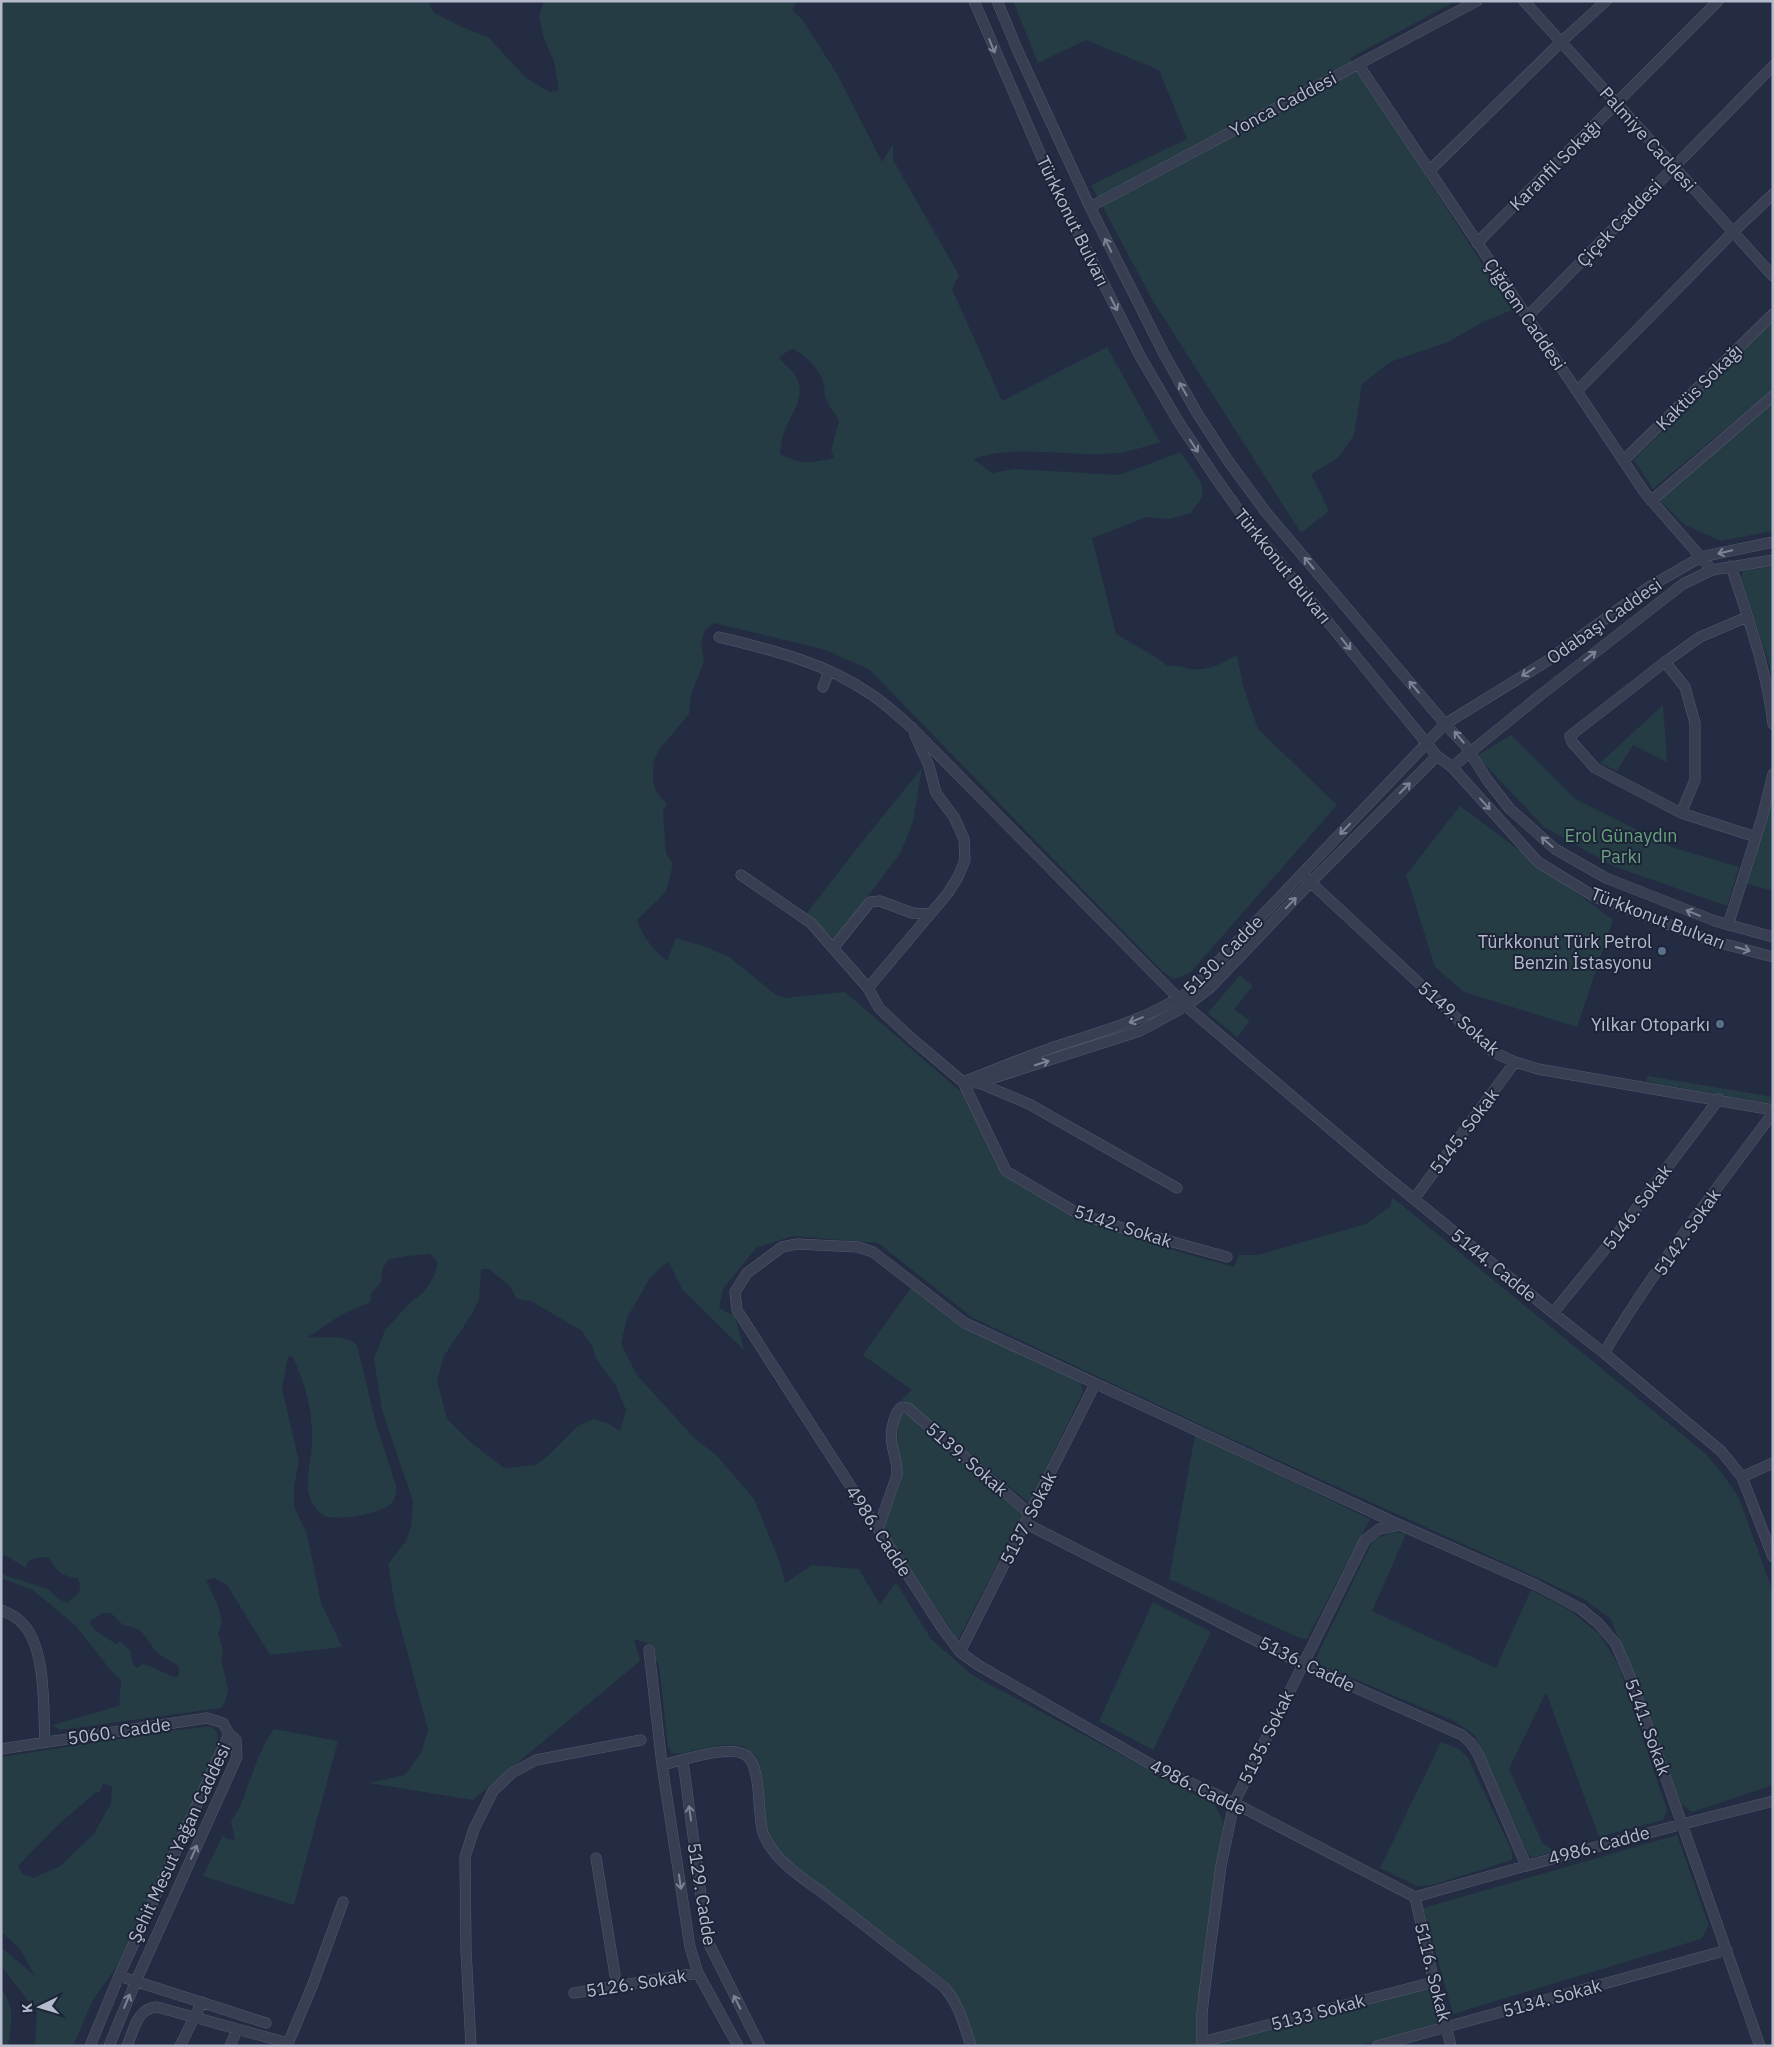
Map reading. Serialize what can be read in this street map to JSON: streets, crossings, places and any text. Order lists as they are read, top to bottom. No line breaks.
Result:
{"streets":{"street":["Yonca Caddesi","Palmiye Caddesi","Karanfil Sokağı","Türkkonut Bulvarı","Çiçek Caddesi","Çiğdem Caddesi","Kaktüs Sokağı","Odabaşı Caddesi","5130. Cadde","5149. Sokak","5145. Sokak","5146. Sokak","5142. Sokak","5144. Cadde","5139. Sokak","5137. Sokak","4986. Cadde","5136. Cadde","5141. Sokak","5060. Cadde","5135. Sokak","Şehit Mesut Yağan Caddesi","5129. Cadde","5116. Sokak","5126. Sokak","5134. Sokak","5133 Sokak"]},"crossings":[["Yonca Caddesi","Türkkonut Bulvarı"],["Yonca Caddesi","Çiğdem Caddesi"],["Palmiye Caddesi","Karanfil Sokağı"],["Palmiye Caddesi","Çiçek Caddesi"],["Karanfil Sokağı","Çiğdem Caddesi"],["Türkkonut Bulvarı","Odabaşı Caddesi"],["Türkkonut Bulvarı","5130. Cadde"],["Çiçek Caddesi","Çiğdem Caddesi"],["Çiğdem Caddesi","Kaktüs Sokağı"],["Çiğdem Caddesi","Odabaşı Caddesi"],["Odabaşı Caddesi","5130. Cadde"],["5130. Cadde","5149. Sokak"],["5130. Cadde","5142. Sokak"],["5130. Cadde","5144. Cadde"],["5149. Sokak","5145. Sokak"],["5149. Sokak","5146. Sokak"],["5149. Sokak","5142. Sokak"],["5145. Sokak","5144. Cadde"],["5146. Sokak","5144. Cadde"],["5142. Sokak","5144. Cadde"],["5139. Sokak","5137. Sokak"],["5139. Sokak","4986. Cadde"],["5139. Sokak","5136. Cadde"],["5137. Sokak","4986. Cadde"],["5137. Sokak","5136. Cadde"],["4986. Cadde","5136. Cadde"],["4986. Cadde","5141. Sokak"],["4986. Cadde","5135. Sokak"],["4986. Cadde","5116. Sokak"],["5136. Cadde","5135. Sokak"],["5141. Sokak","5135. Sokak"],["5141. Sokak","5134. Sokak"],["5060. Cadde","Şehit Mesut Yağan Caddesi"],["5135. Sokak","5133 Sokak"],["5129. Cadde","5126. Sokak"],["5116. Sokak","5134. Sokak"],["5116. Sokak","5133 Sokak"]],"parks":["Erol Günaydın Parkı"],"places":["Türkkonut Türk Petrol Benzin İstasyonu","Yılkar Otoparkı"],"north":"left"}
